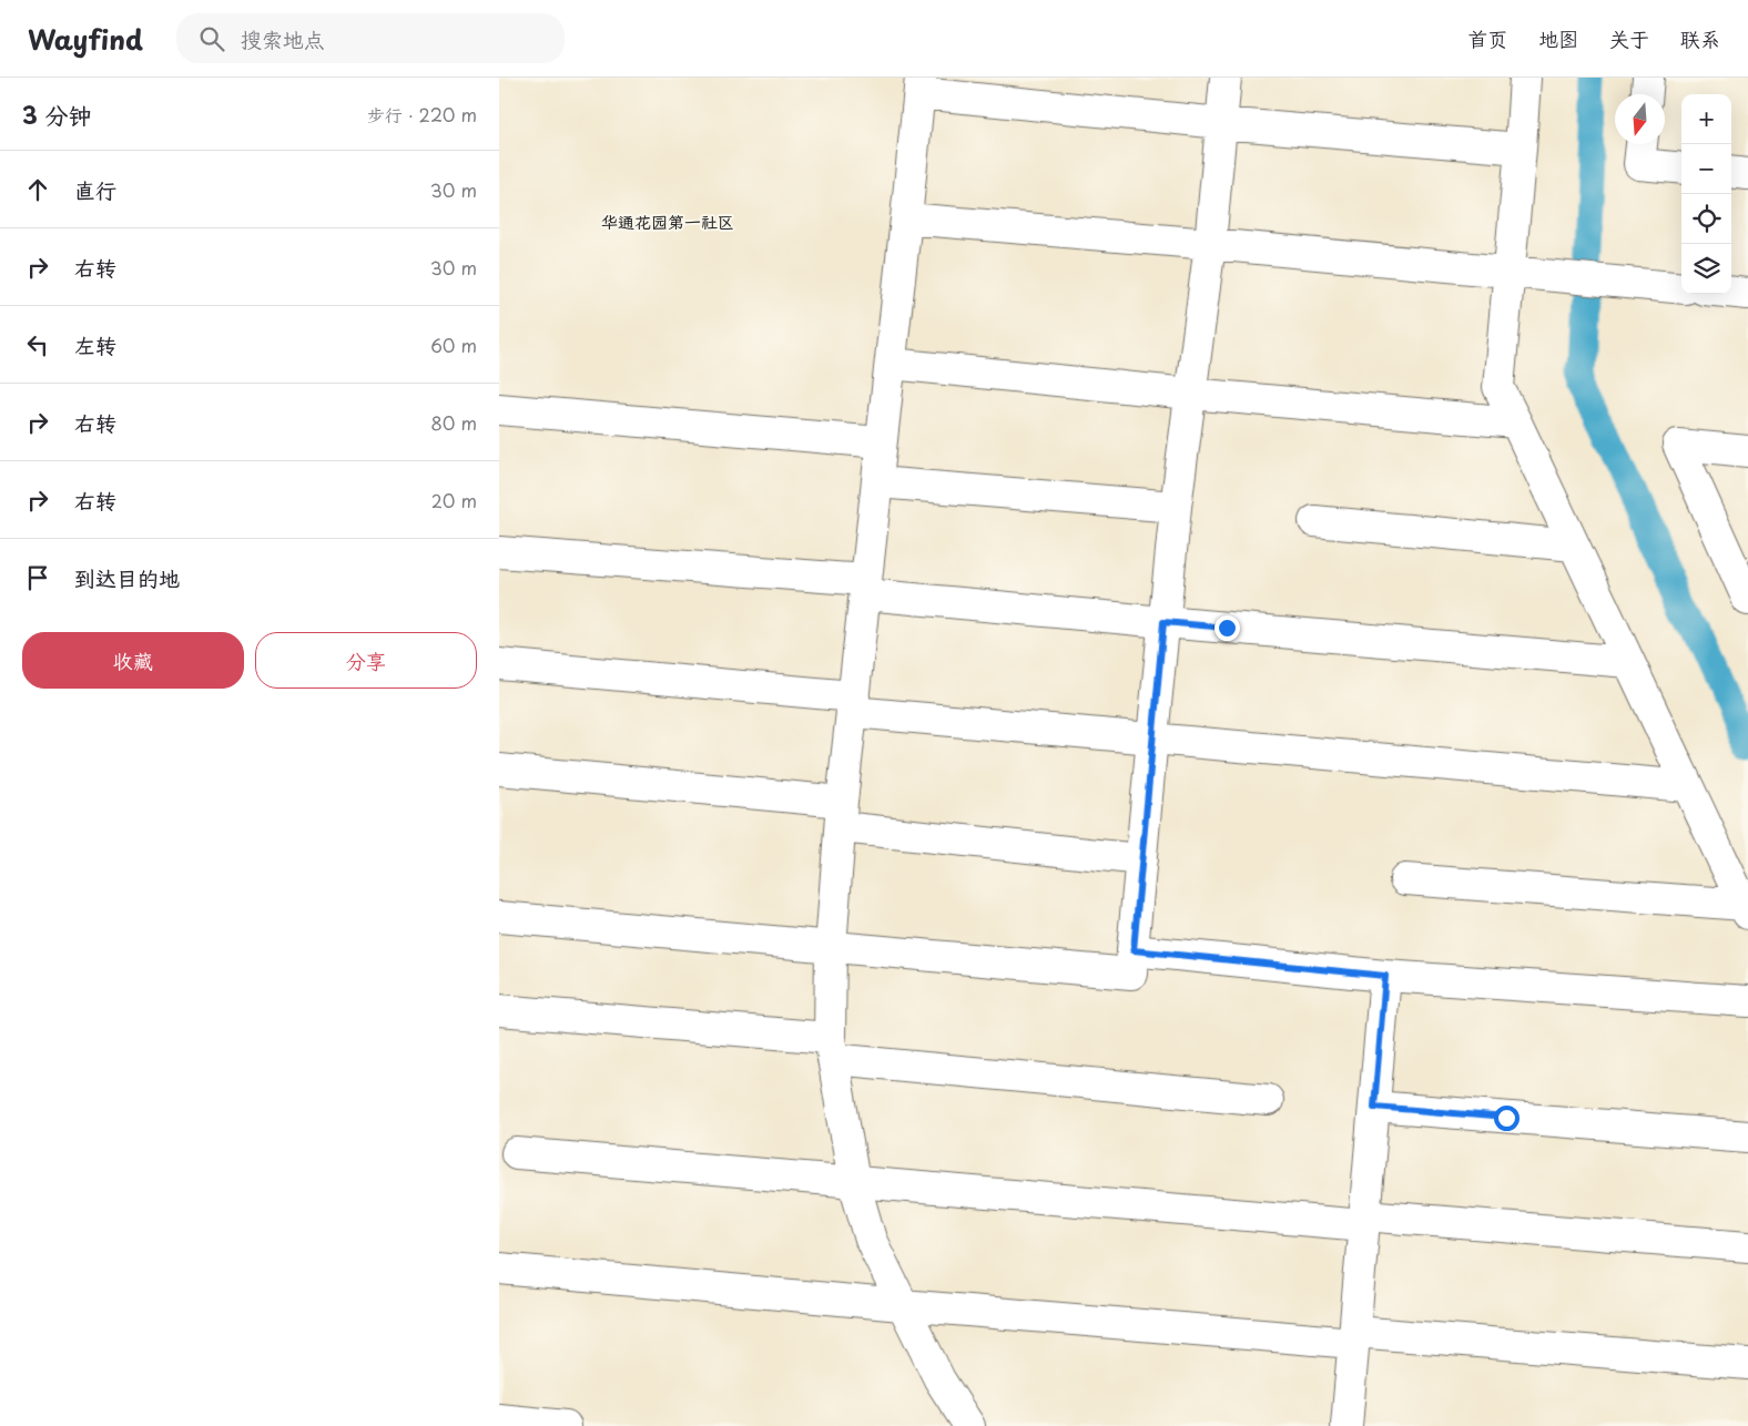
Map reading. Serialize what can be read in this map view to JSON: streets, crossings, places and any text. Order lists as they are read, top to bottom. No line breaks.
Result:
{"districts":["华通花园第一社区"],"north":"bottom","page":{"header":"Wayfind","search":"搜索地点","nav":["首页","地图","关于","联系"],"heading":["3 分钟","步行 · 220 m"],"map_buttons":["+","−"],"list":[["直行","30 m"],["右转","30 m"],["左转","60 m"],["右转","80 m"],["右转","20 m"],"到达目的地"],"buttons":["收藏","分享"]}}
